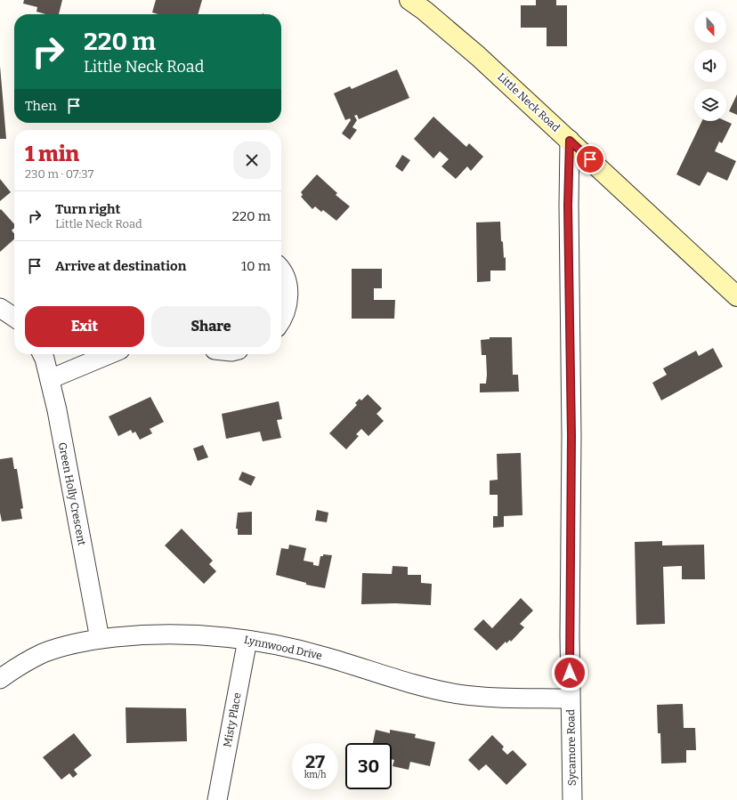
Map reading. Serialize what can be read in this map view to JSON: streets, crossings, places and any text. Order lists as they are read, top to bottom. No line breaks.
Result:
{"streets":{"street":["Little Neck Road","Green Holly Crescent","Lynnwood Drive","Misty Place","Sycamore Road"]},"crossings":[["Little Neck Road","Sycamore Road"],["Green Holly Crescent","Lynnwood Drive"],["Lynnwood Drive","Misty Place"],["Lynnwood Drive","Sycamore Road"]],"north":"bottom","page":{"turn":["220 m","Little Neck Road"],"then":"Then","heading":["1 min","230 m · 07:37"],"list":[{"name":"Turn right","note":"Little Neck Road","value":"220 m"},{"name":"Arrive at destination","value":"10 m"}],"buttons":["Exit","Share"],"speed":"27 km/h","limit":"30"}}
